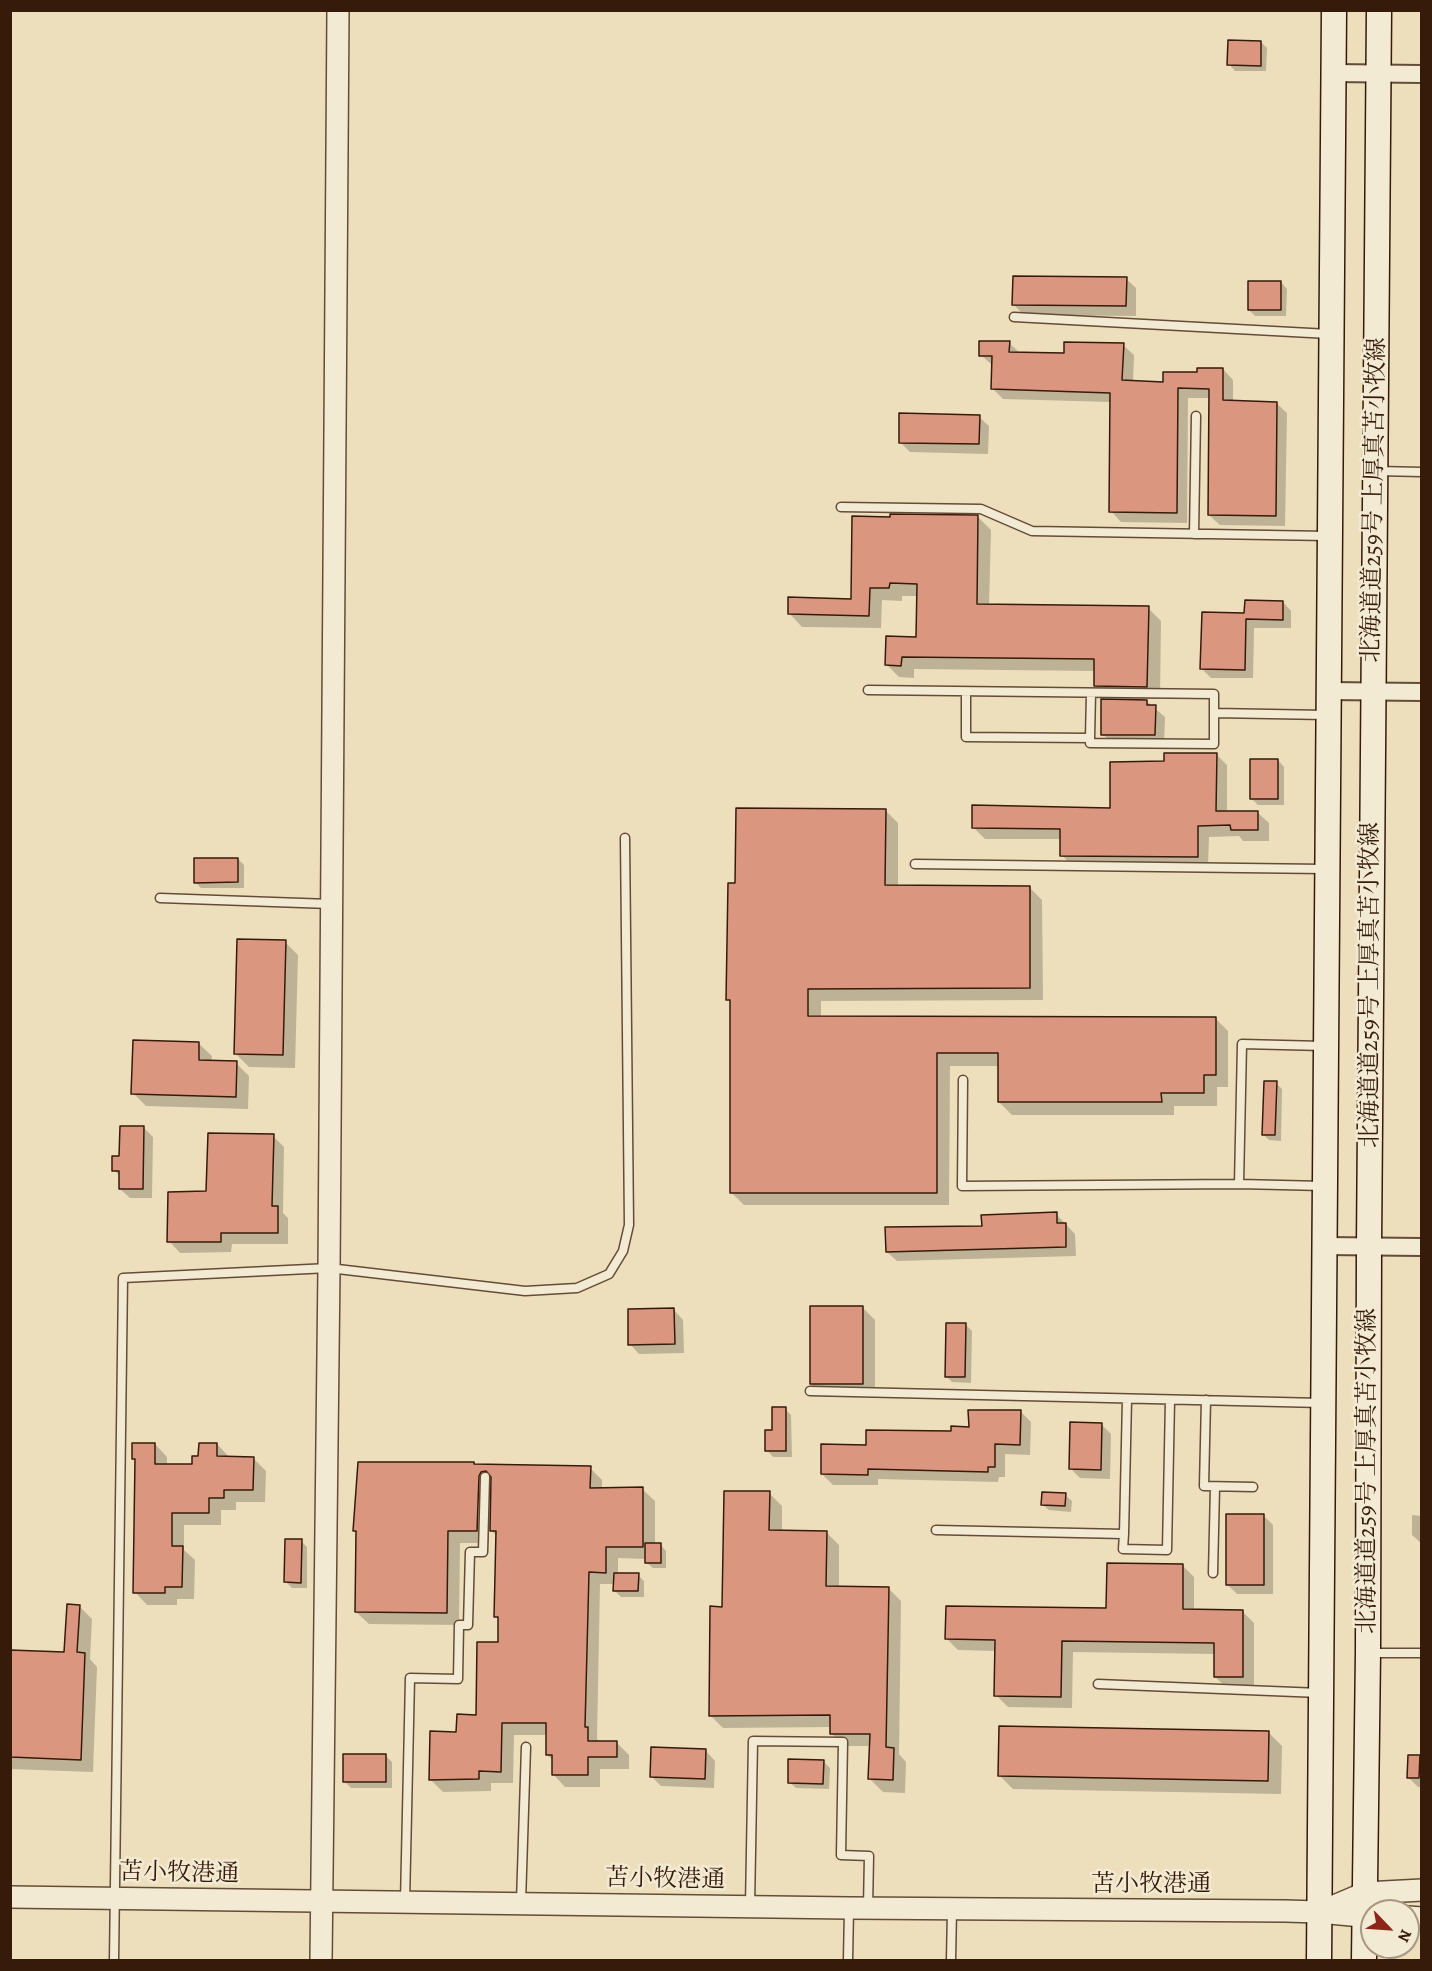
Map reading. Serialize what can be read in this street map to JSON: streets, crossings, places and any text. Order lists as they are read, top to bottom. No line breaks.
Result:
{"streets":{"main road":["北海道道259号 上厚真苫小牧線"],"street":["苫小牧港通"]},"crossings":[["北海道道259号 上厚真苫小牧線","苫小牧港通"]],"north":"bottom right"}
